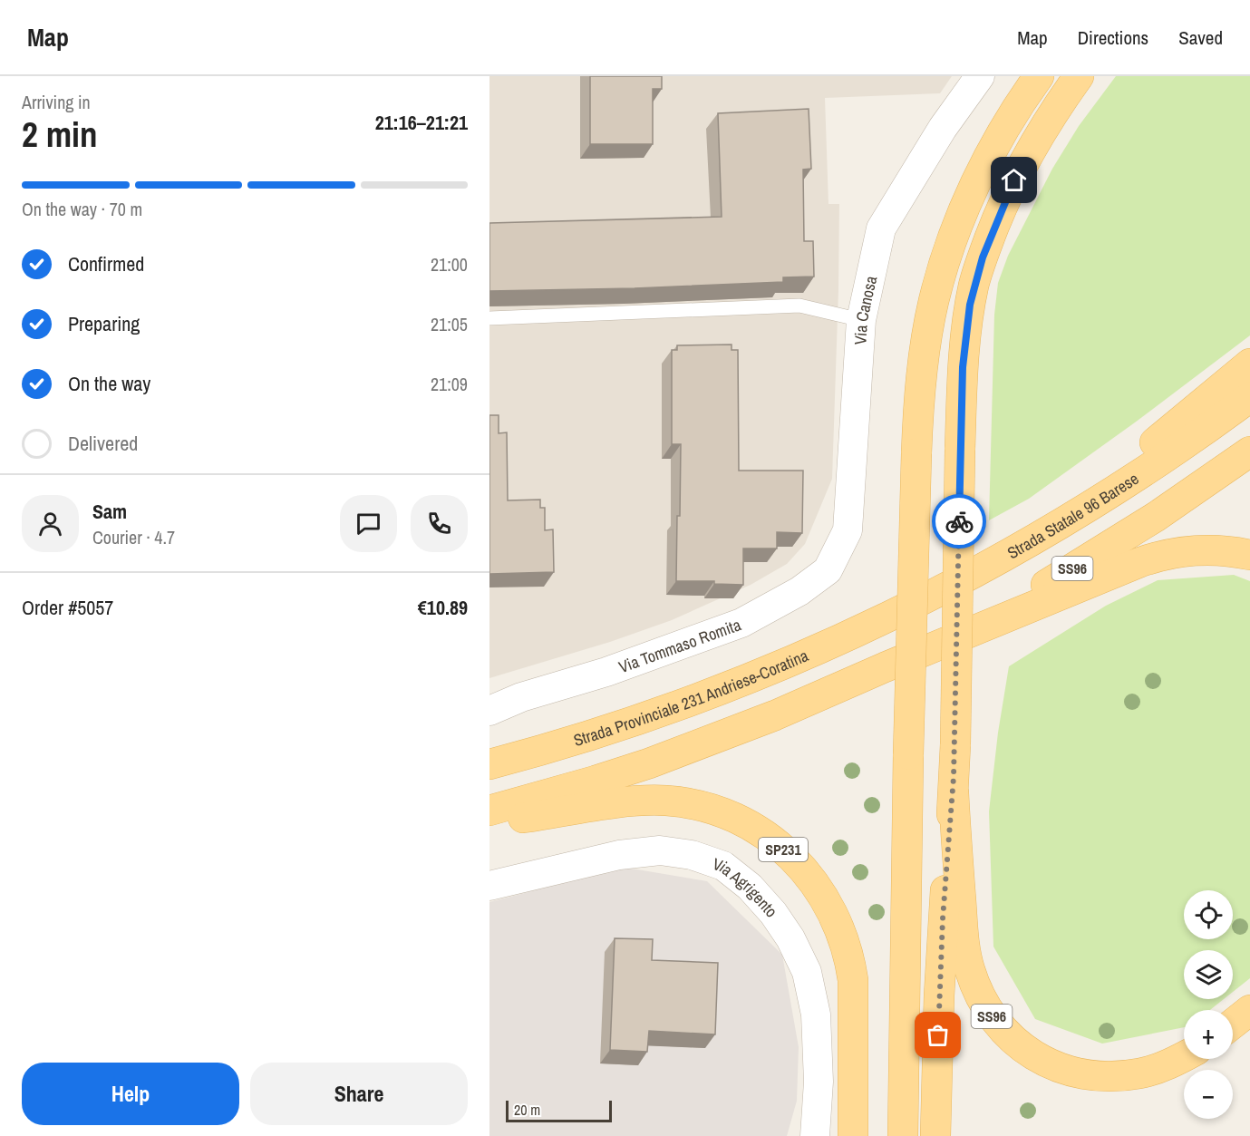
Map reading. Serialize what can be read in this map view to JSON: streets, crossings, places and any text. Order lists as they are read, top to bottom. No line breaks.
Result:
{"streets":{"main road":["Strada Statale 96 Barese","SS96","Strada Provinciale 231 Andriese-Coratina","SP231"],"street":["Via Canosa","Via Tommaso Romita","Via Agrigento"]},"crossings":[["Via Canosa","Via Tommaso Romita"],["Strada Statale 96 Barese","SS96"],["Strada Statale 96 Barese","Strada Provinciale 231 Andriese-Coratina"]],"scale_bar":"20 m","page":{"header":"Map","nav":["Map","Directions","Saved"],"heading":["2 min","Arriving in","21:16–21:21"],"panel":["Sam","Courier · 4.7","Order #5057","€10.89"],"bar":"On the way · 70 m","list":[["Confirmed","21:00"],["Preparing","21:05"],["On the way","21:09"],"Delivered"],"map_buttons":["+","−"],"buttons":["Help","Share"],"scale":"20 m"}}
